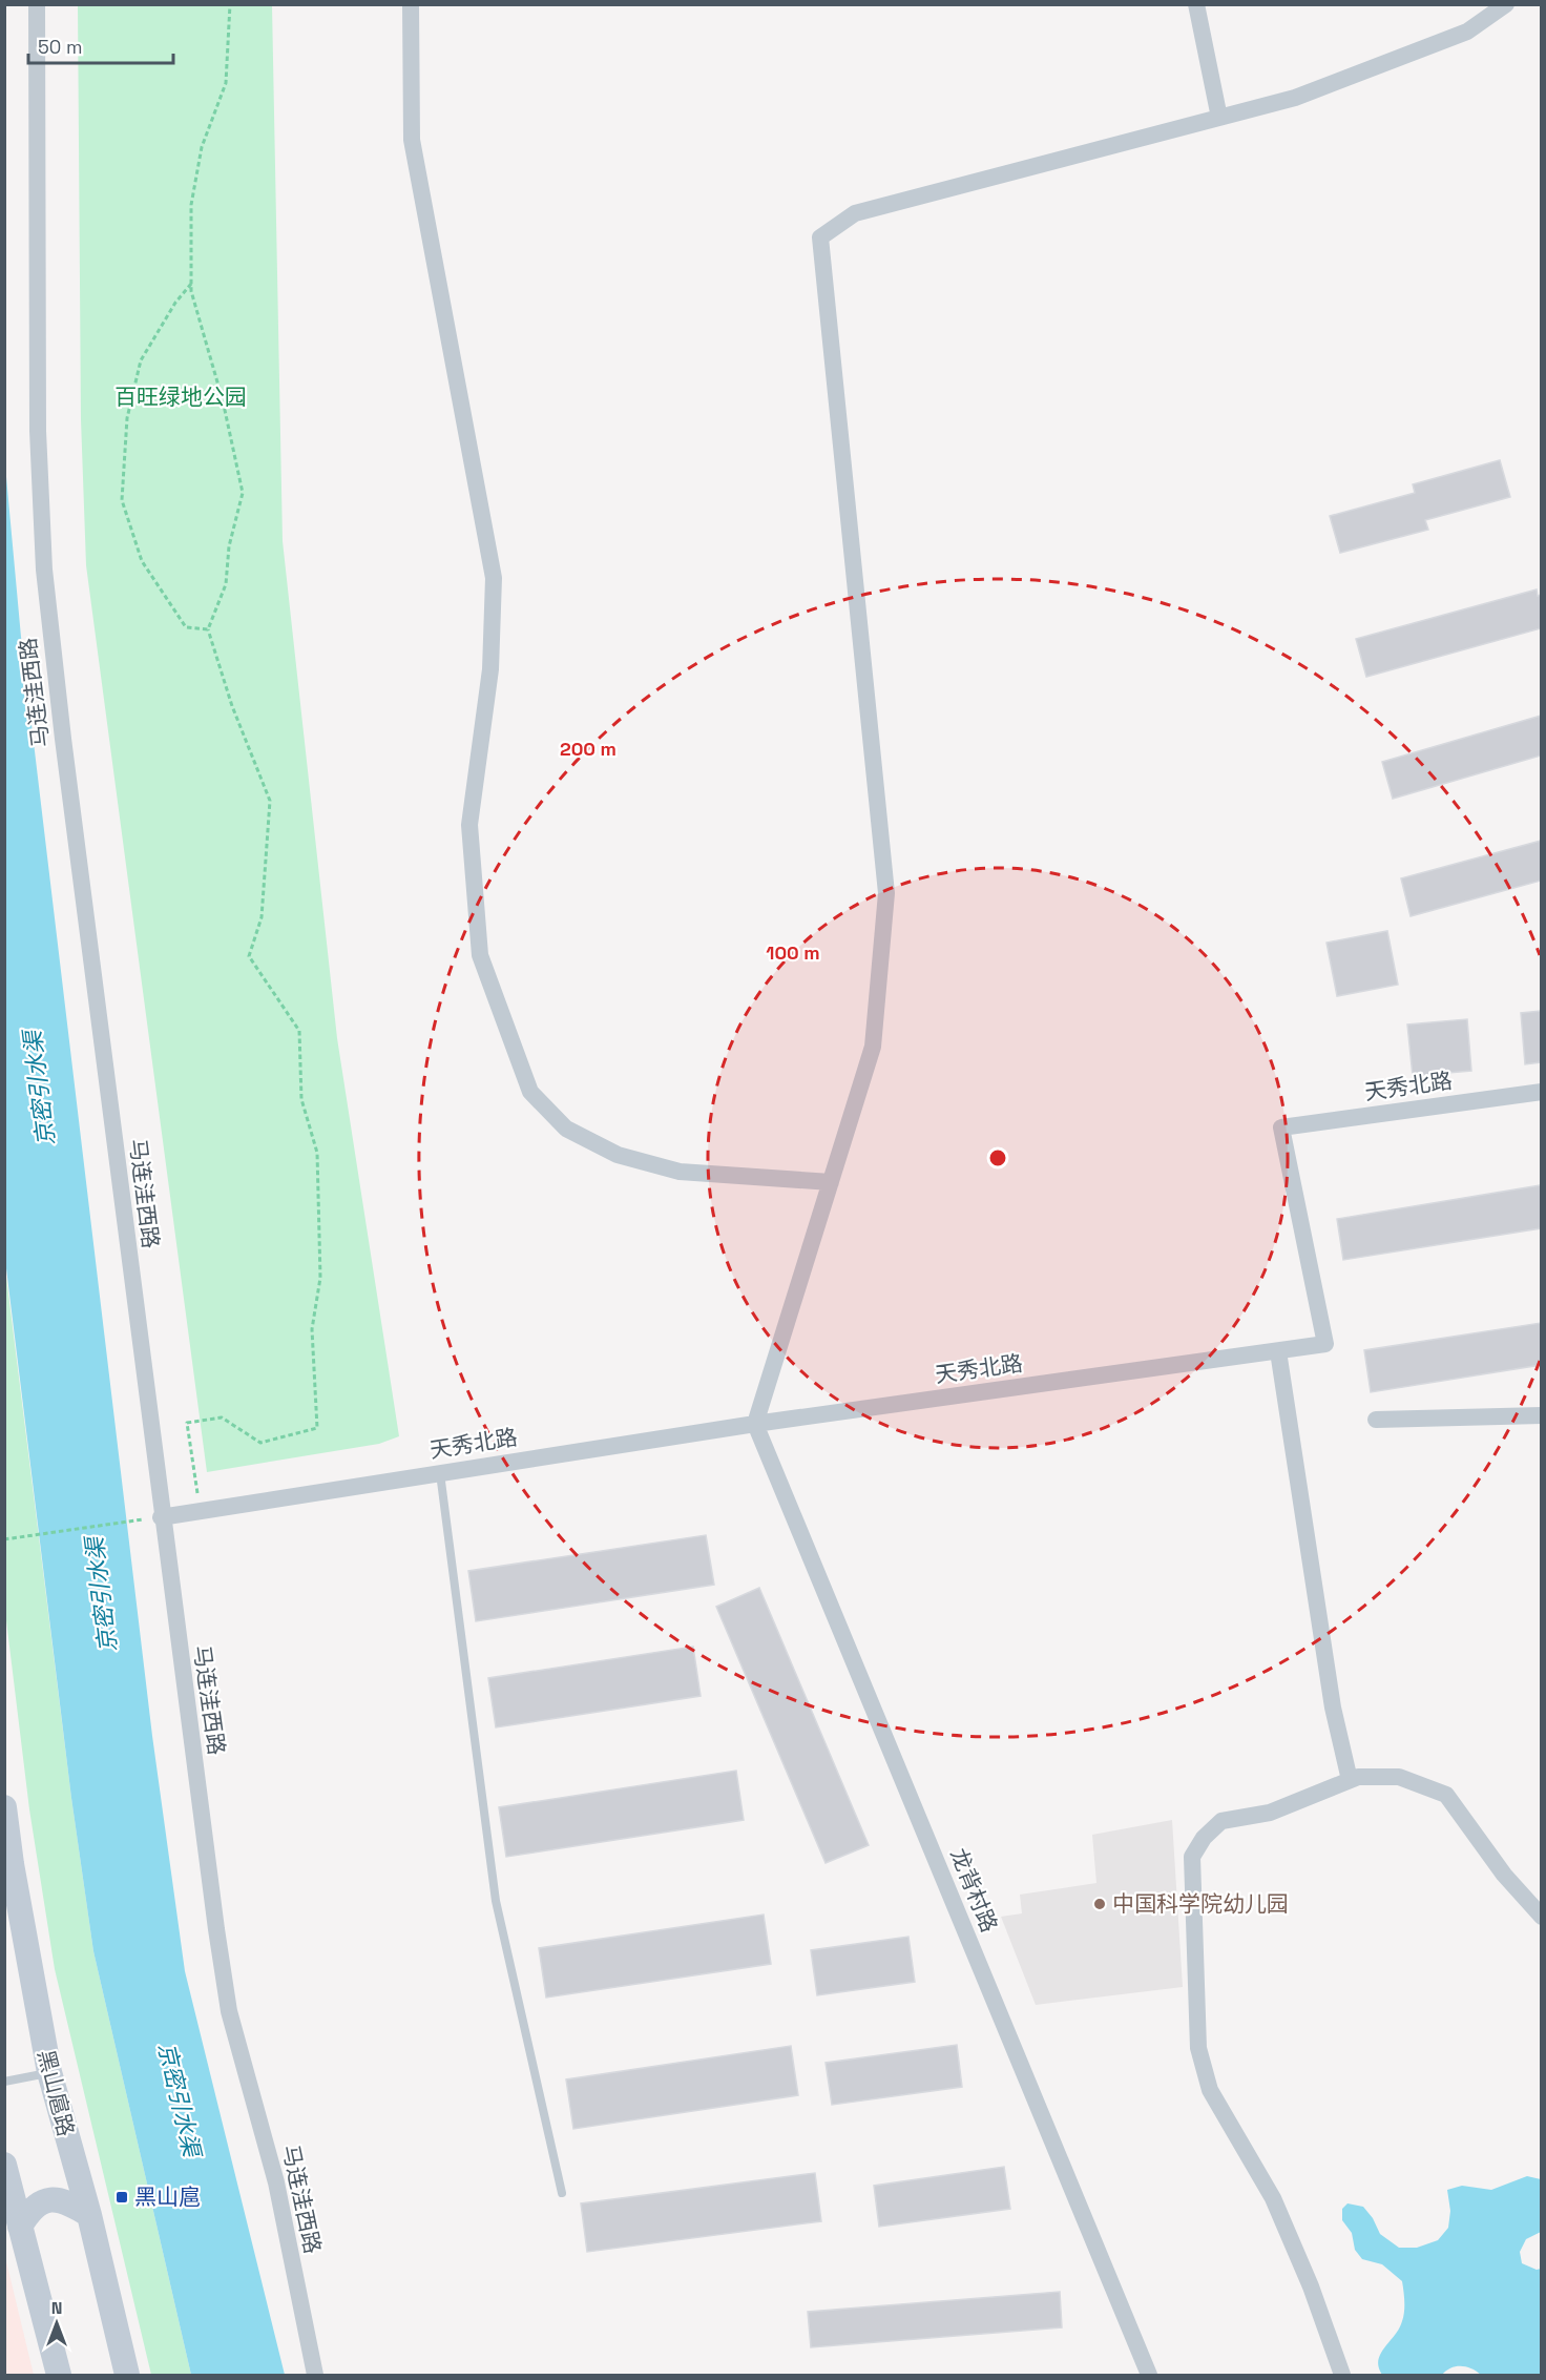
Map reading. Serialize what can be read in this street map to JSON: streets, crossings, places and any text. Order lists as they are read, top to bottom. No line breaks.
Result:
{"streets":{"main road":["黑山扈路"],"street":["马连洼西路","天秀北路","龙背村路"]},"crossings":[["马连洼西路","天秀北路"],["天秀北路","龙背村路"]],"water":["京密引水渠"],"parks":["百旺绿地公园"],"places":{"other":["中国科学院幼儿园"],"transit":["黑山扈"]},"scale_bar":"50 m","north":"top","rings":["200 m","100 m"]}
